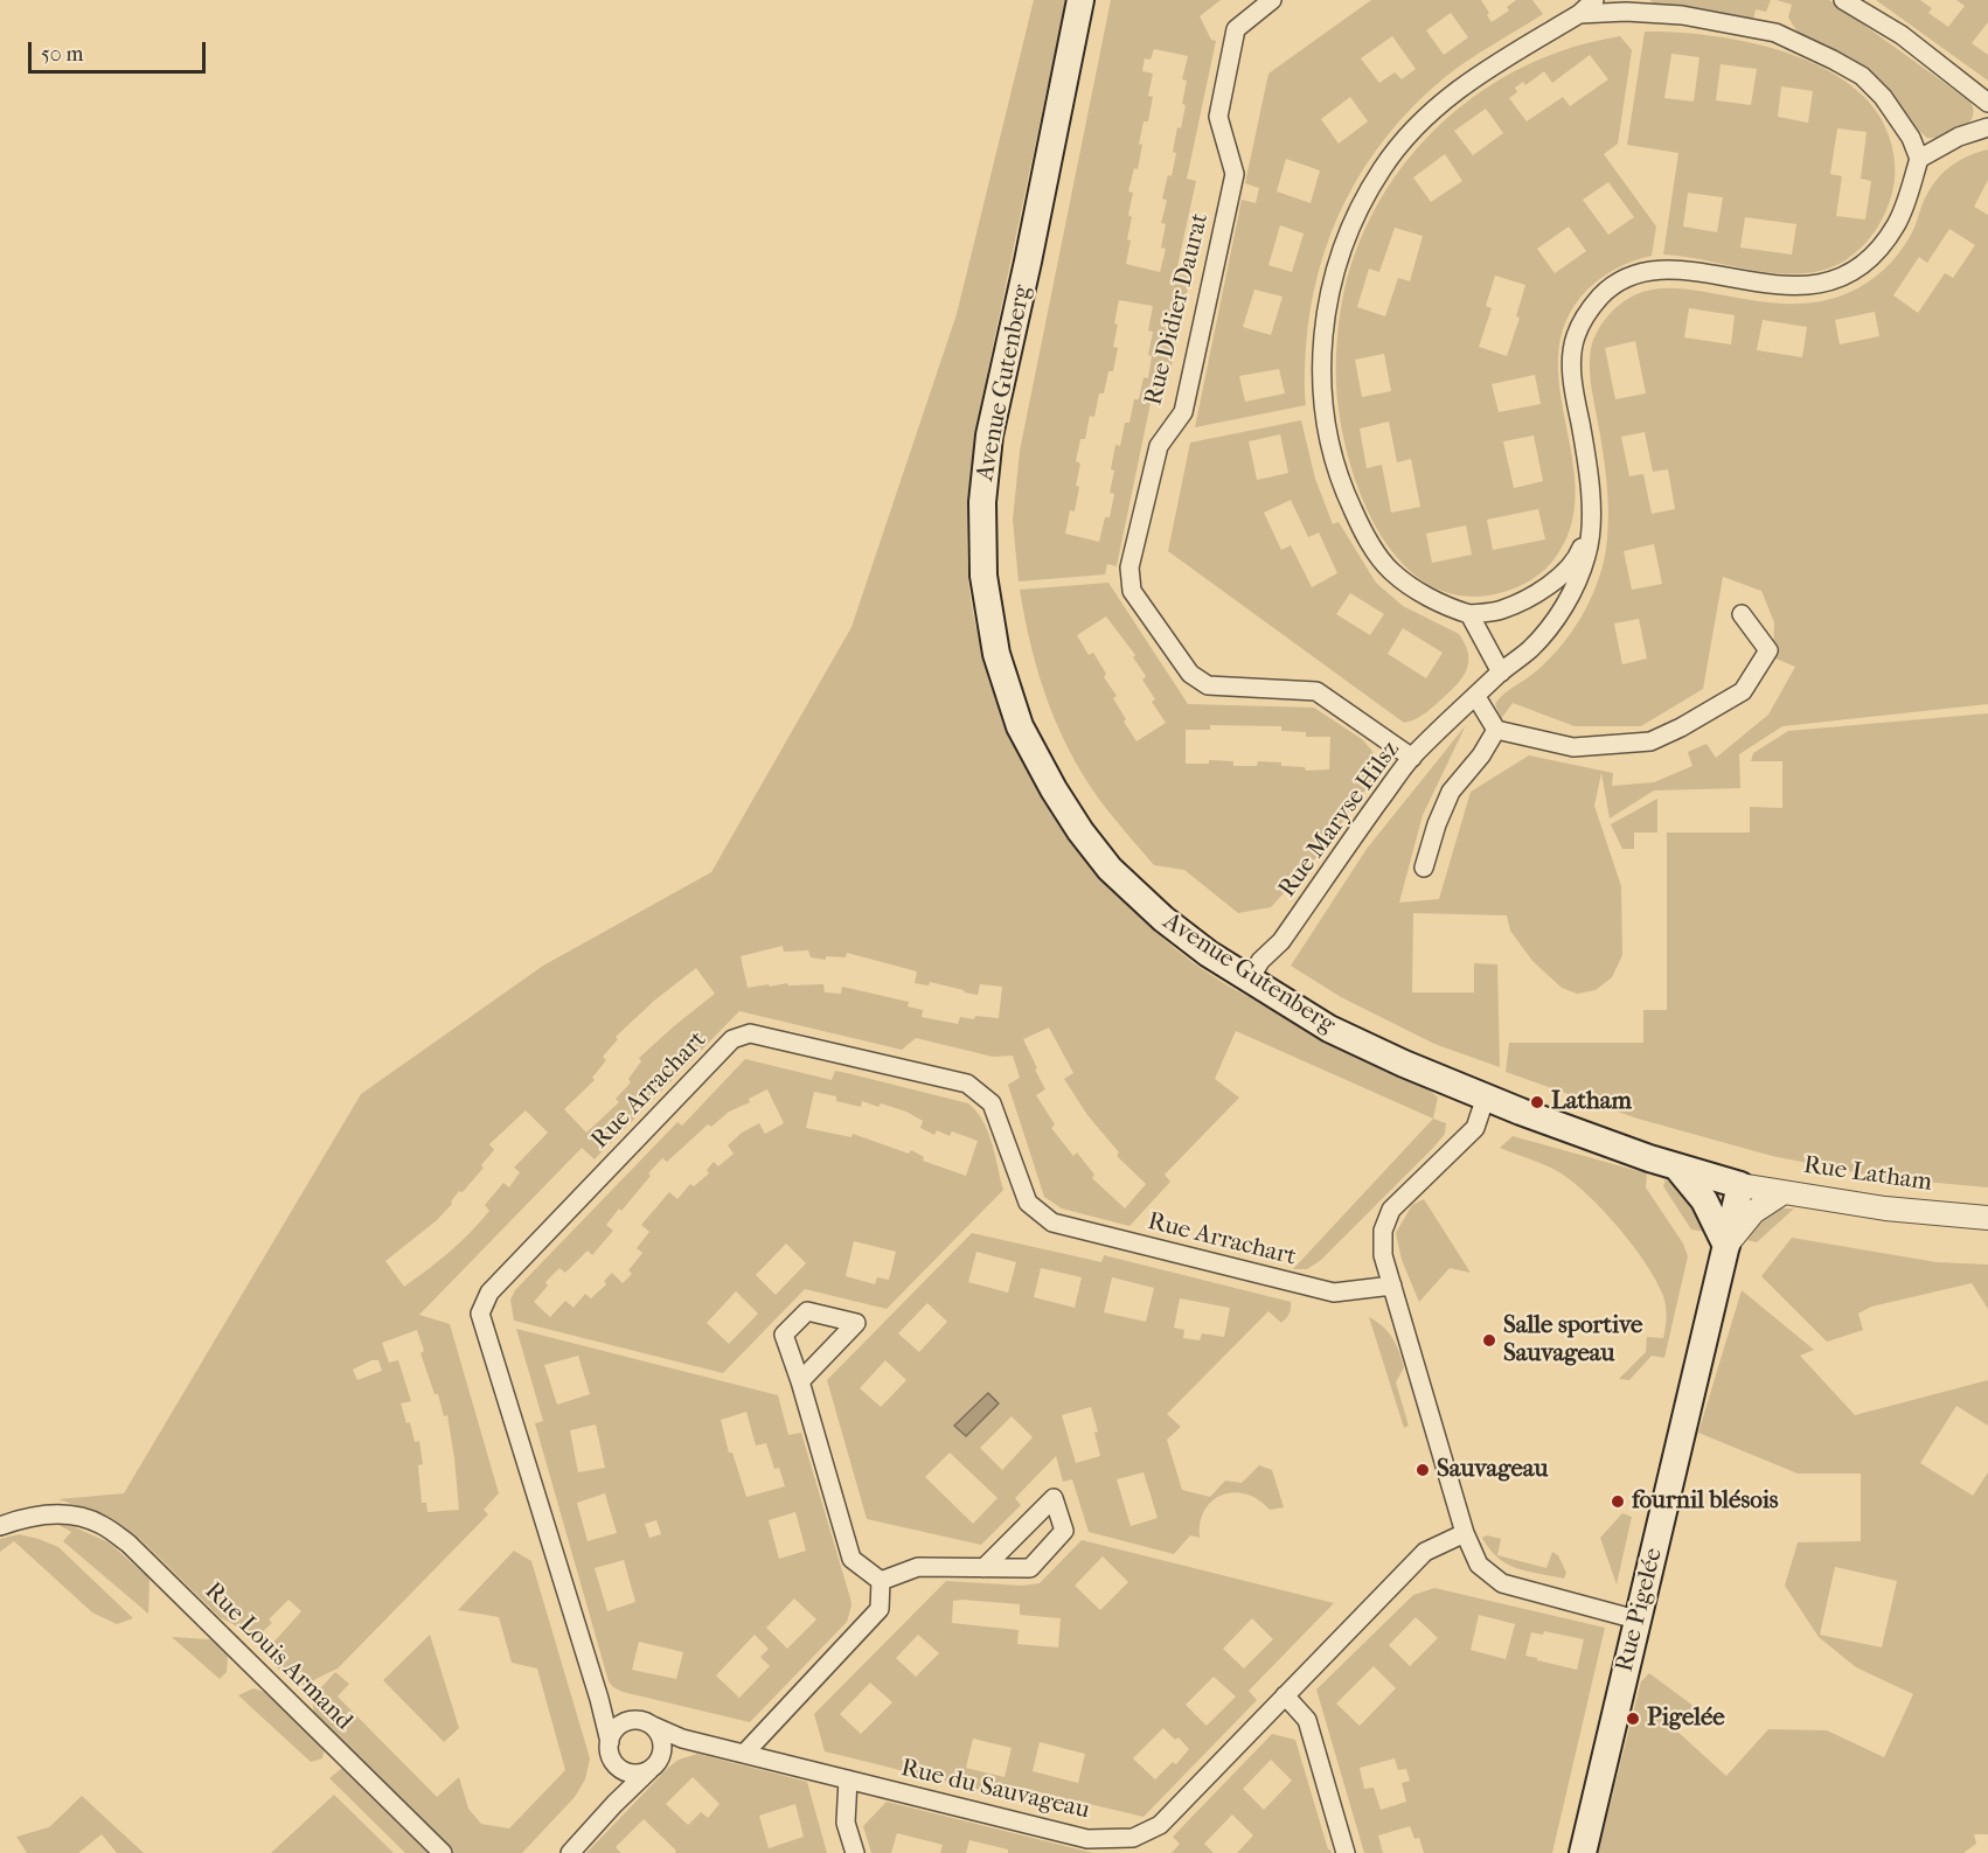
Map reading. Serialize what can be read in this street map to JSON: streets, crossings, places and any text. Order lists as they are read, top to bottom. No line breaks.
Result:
{"streets":{"main road":["Avenue Gutenberg","Rue Pigelée"],"street":["Rue Didier Daurat","Rue Maryse Hilsz","Rue Arrachart","Rue Latham","Rue Louis Armand","Rue du Sauvageau"]},"crossings":[["Rue Didier Daurat","Rue Maryse Hilsz"],["Avenue Gutenberg","Rue Maryse Hilsz"],["Avenue Gutenberg","Rue Latham"],["Avenue Gutenberg","Rue Pigelée"],["Rue Arrachart","Rue du Sauvageau"],["Rue Latham","Rue Pigelée"]],"places":["Latham","Salle sportive Sauvageau","Sauvageau","fournil blésois","Pigelée"],"scale_bar":"50 m"}
